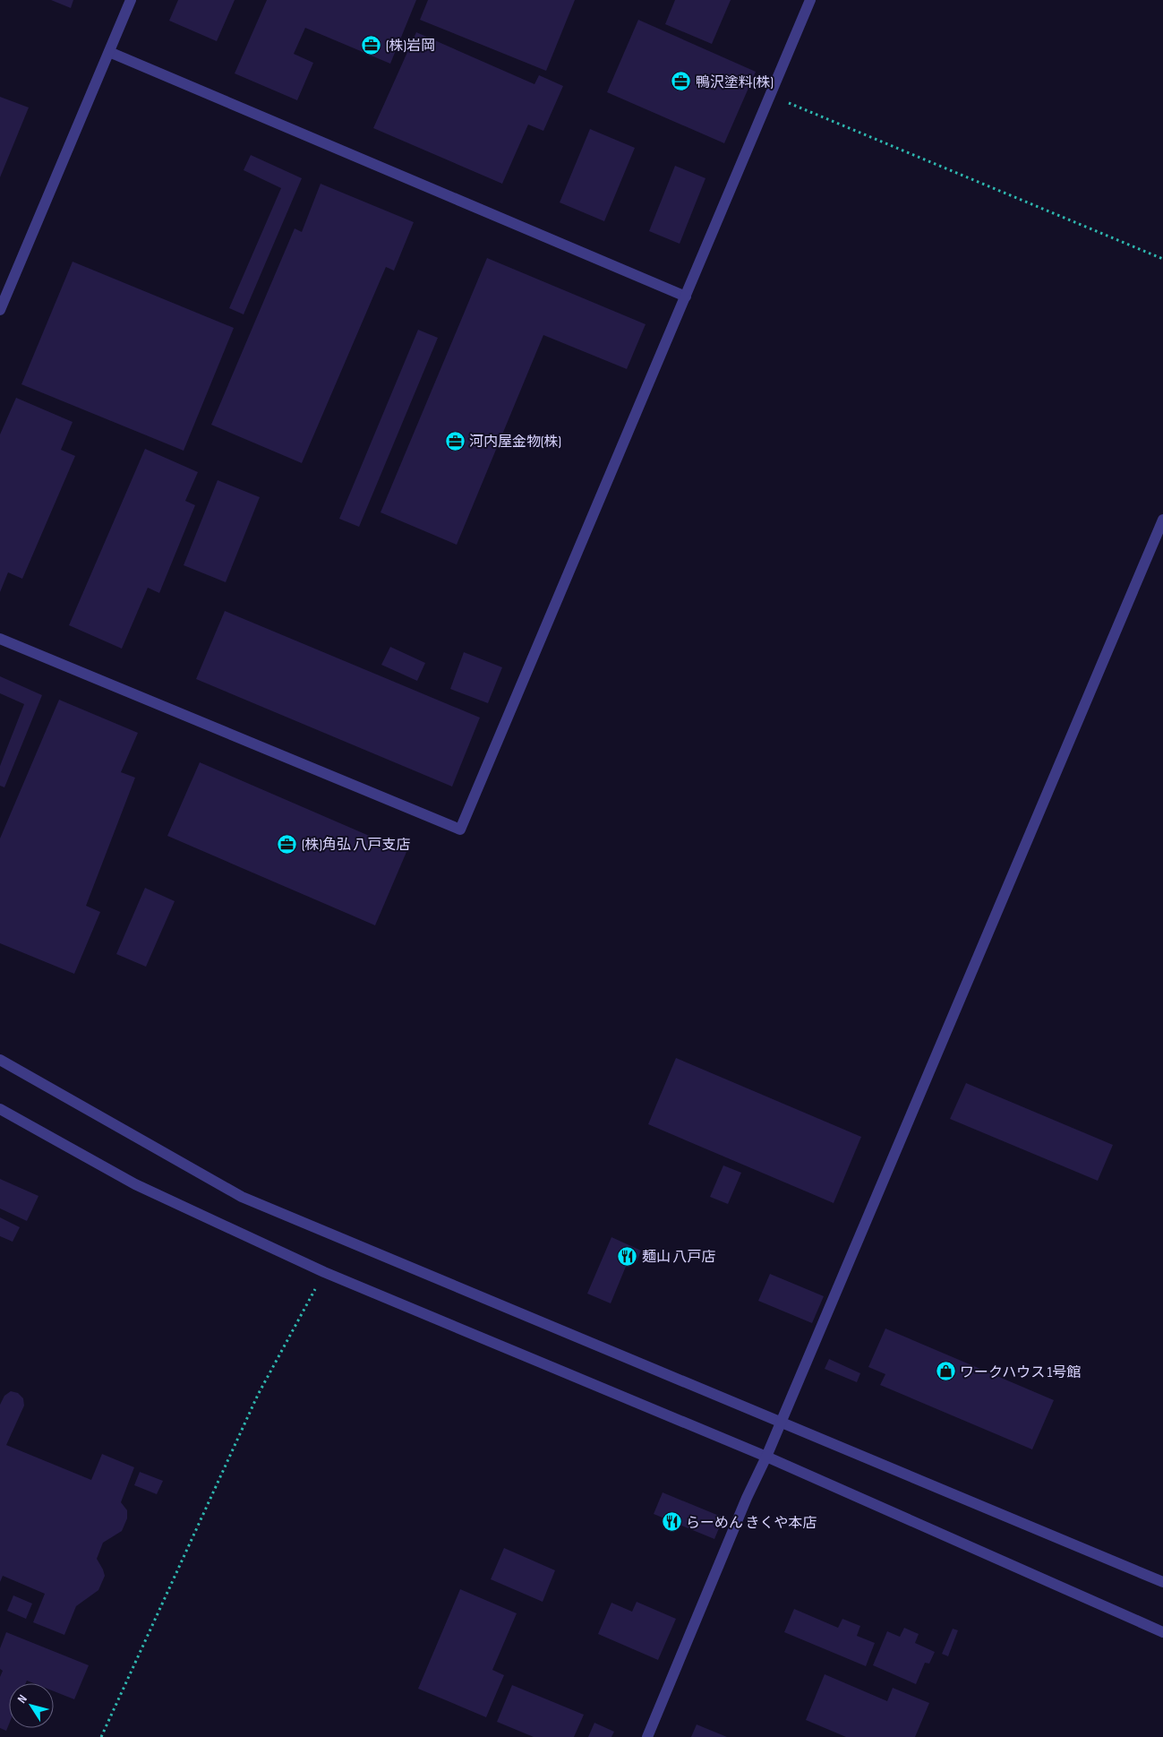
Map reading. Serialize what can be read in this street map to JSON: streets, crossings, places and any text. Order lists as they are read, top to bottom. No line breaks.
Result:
{"places":{"office":["(株)岩岡","鴨沢塗料(株)","河内屋金物(株)","(株)角弘 八戸支店"],"restaurant":["麺山 八戸店","らーめん きくや本店"],"shop":["ワークハウス 1号館"]},"north":"top left"}
